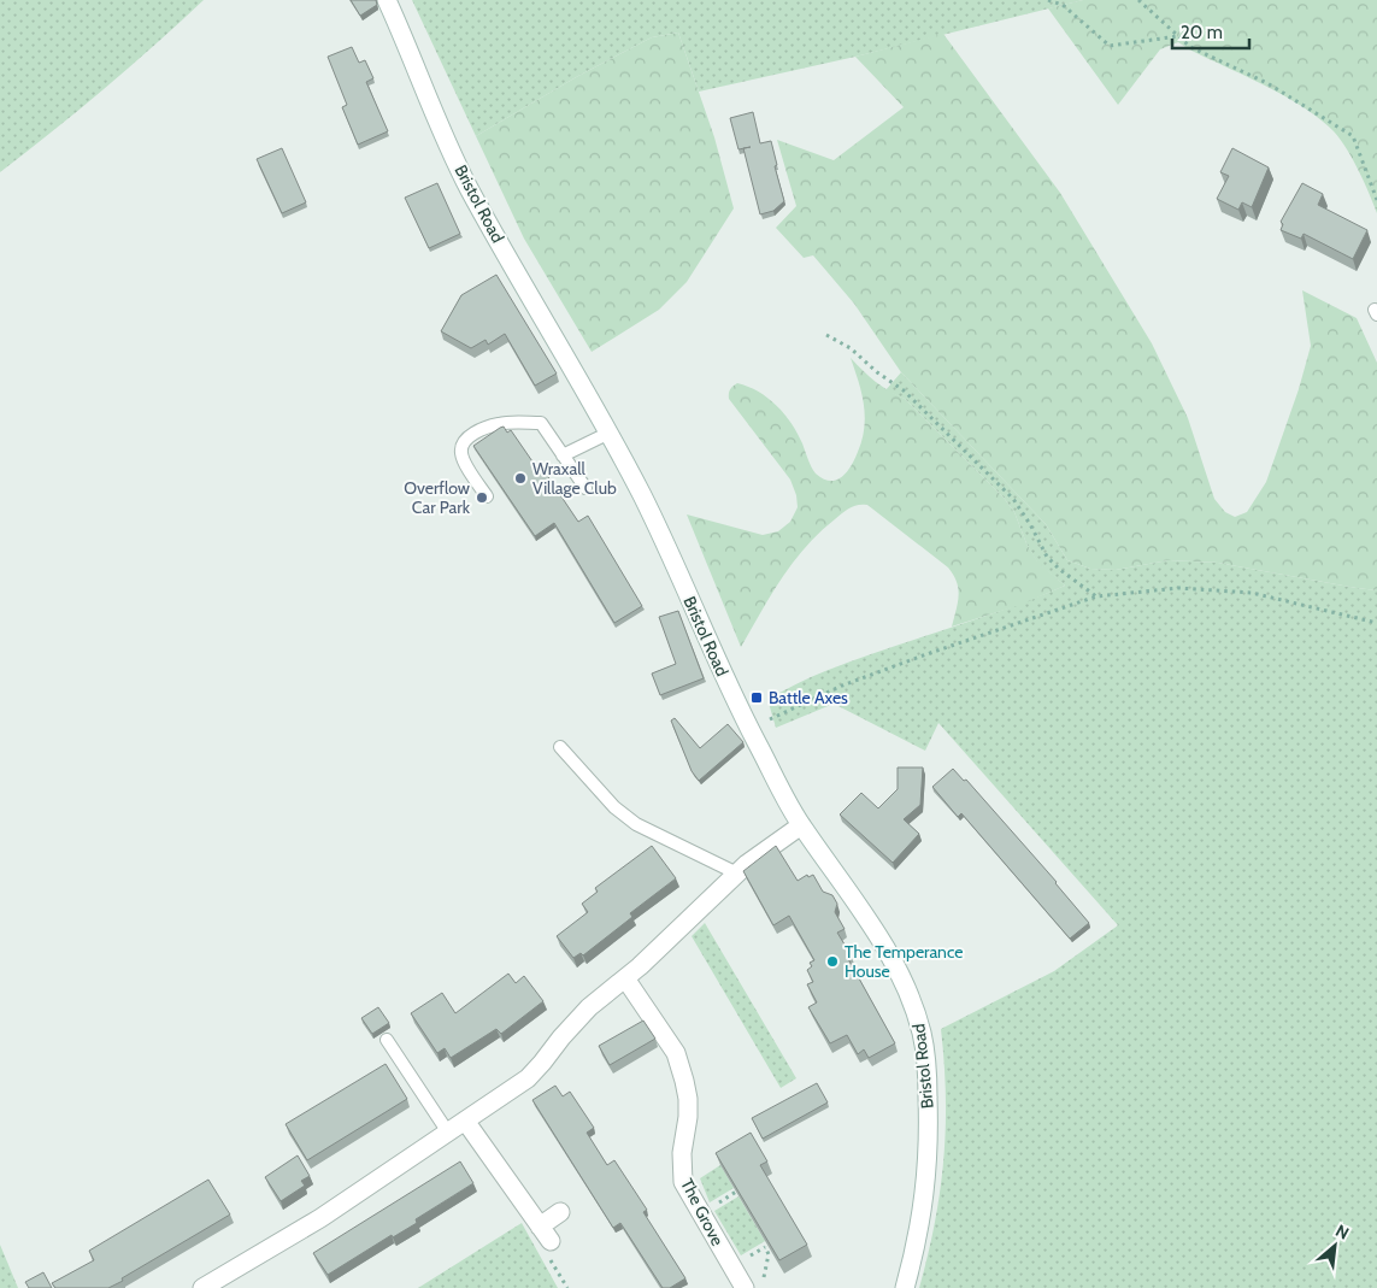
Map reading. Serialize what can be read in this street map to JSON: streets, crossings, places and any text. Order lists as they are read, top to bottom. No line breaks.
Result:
{"streets":{"main road":["Bristol Road","The Grove"]},"places":{"other":["Wraxall Village Club","Overflow Car Park","The Temperance House"],"transit":["Battle Axes"]},"scale_bar":"20 m","north":"top right"}
